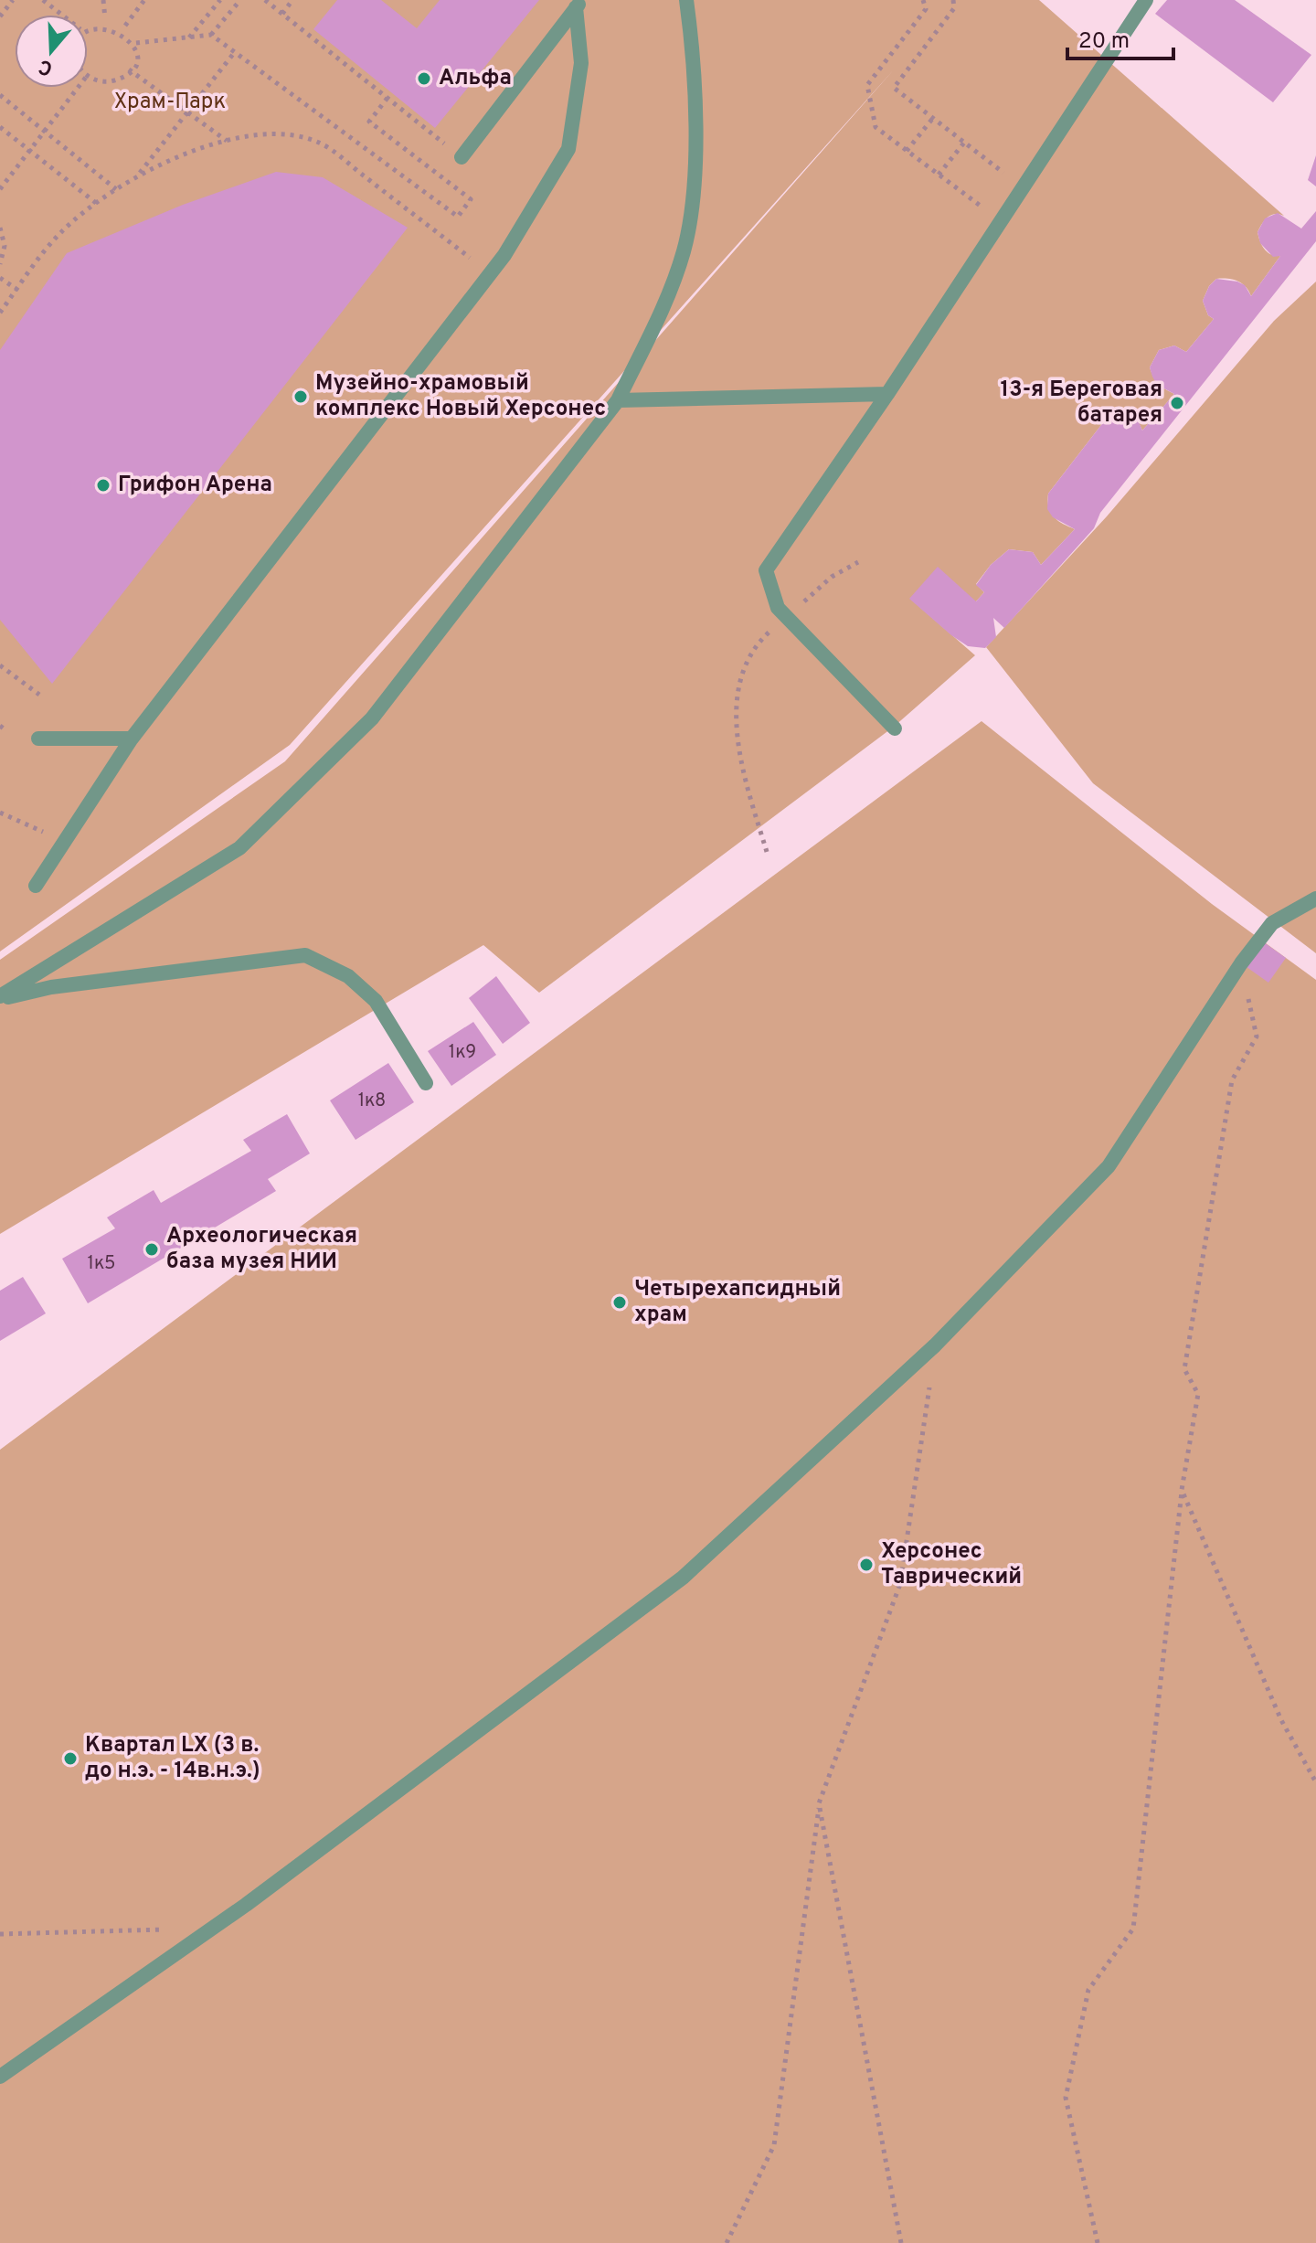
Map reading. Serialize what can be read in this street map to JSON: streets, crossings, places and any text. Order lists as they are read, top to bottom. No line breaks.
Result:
{"parks":["Храм-Парк"],"places":["Альфа","Музейно-храмовый комплекс Новый Херсонес","13-я Береговая батарея","Грифон Арена","Археологическая база музея НИИ","Четырехапсидный храм","Херсонес Таврический","Квартал LX (3 в. до н.э. - 14в.н.э.)"],"house_numbers":["1к9","1к8","1к5"],"scale_bar":"20 m","north":"bottom"}
